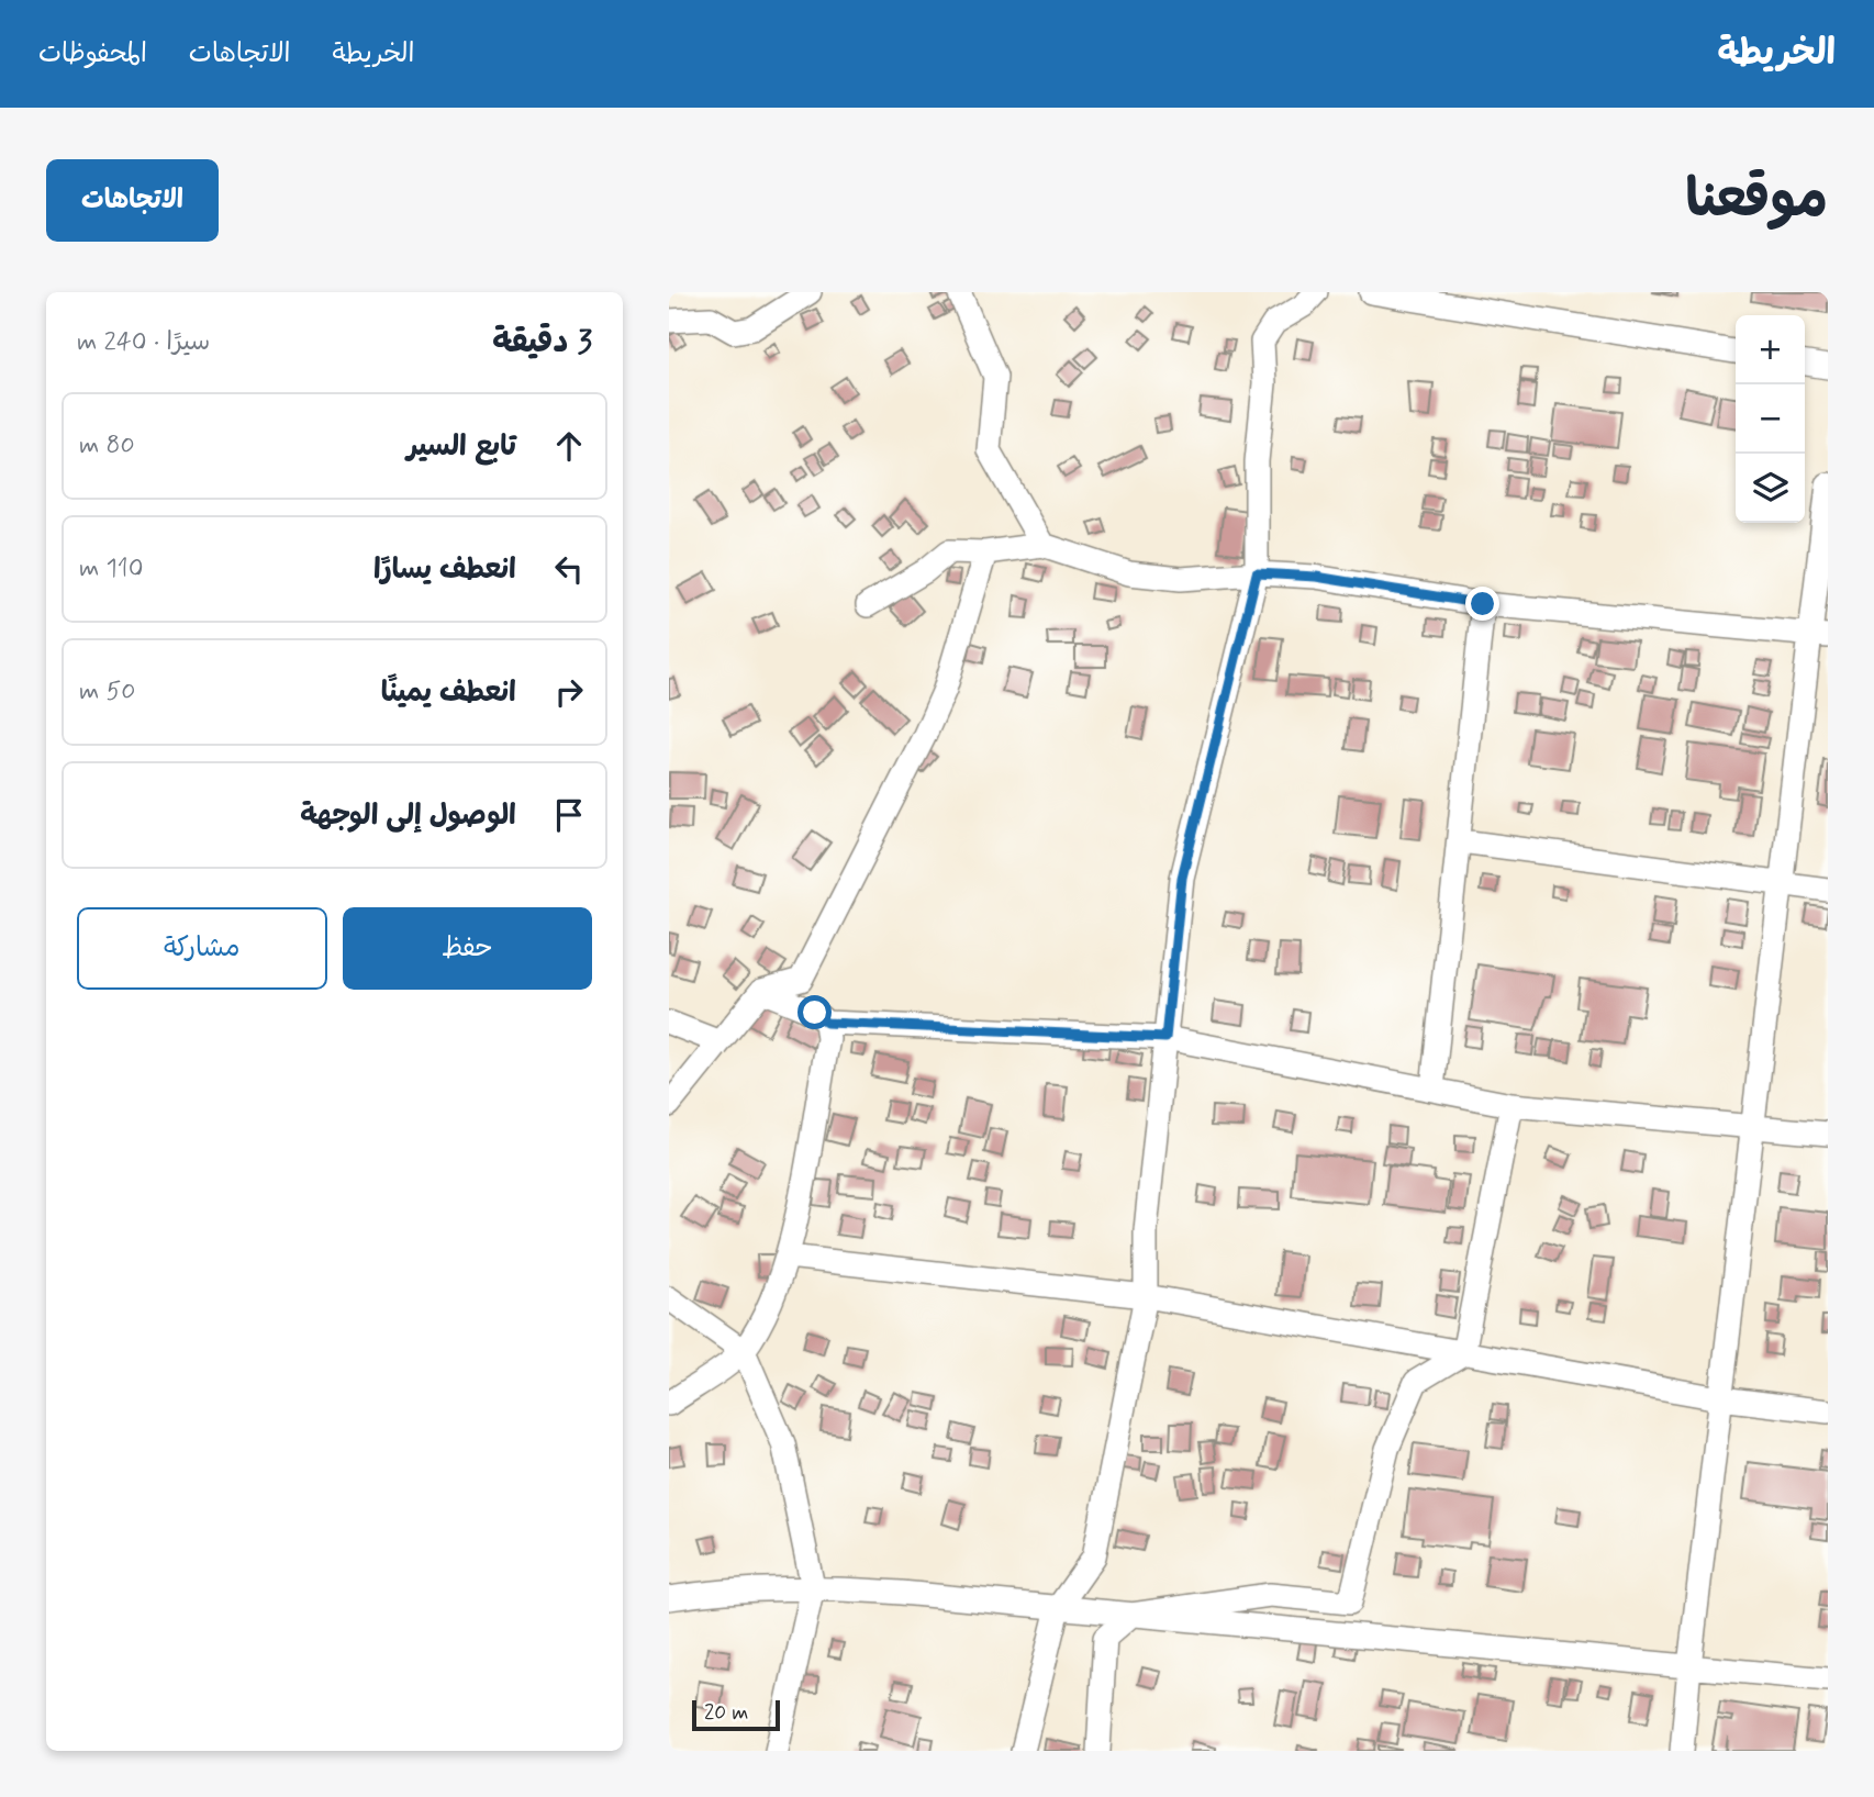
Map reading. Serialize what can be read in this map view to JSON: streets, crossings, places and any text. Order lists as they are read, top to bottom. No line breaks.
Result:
{"scale_bar":"20 m","page":{"header":"الخريطة","nav":["الخريطة","الاتجاهات","المحفوظات"],"title":"موقعنا","buttons":["الاتجاهات",["حفظ","مشاركة"]],"heading":["3 دقيقة","سيرًا · 240 m"],"map_buttons":["+","−"],"list":[["تابع السير","80 m"],["انعطف يسارًا","110 m"],["انعطف يمينًا","50 m"],"الوصول إلى الوجهة"],"scale":"20 m"}}
